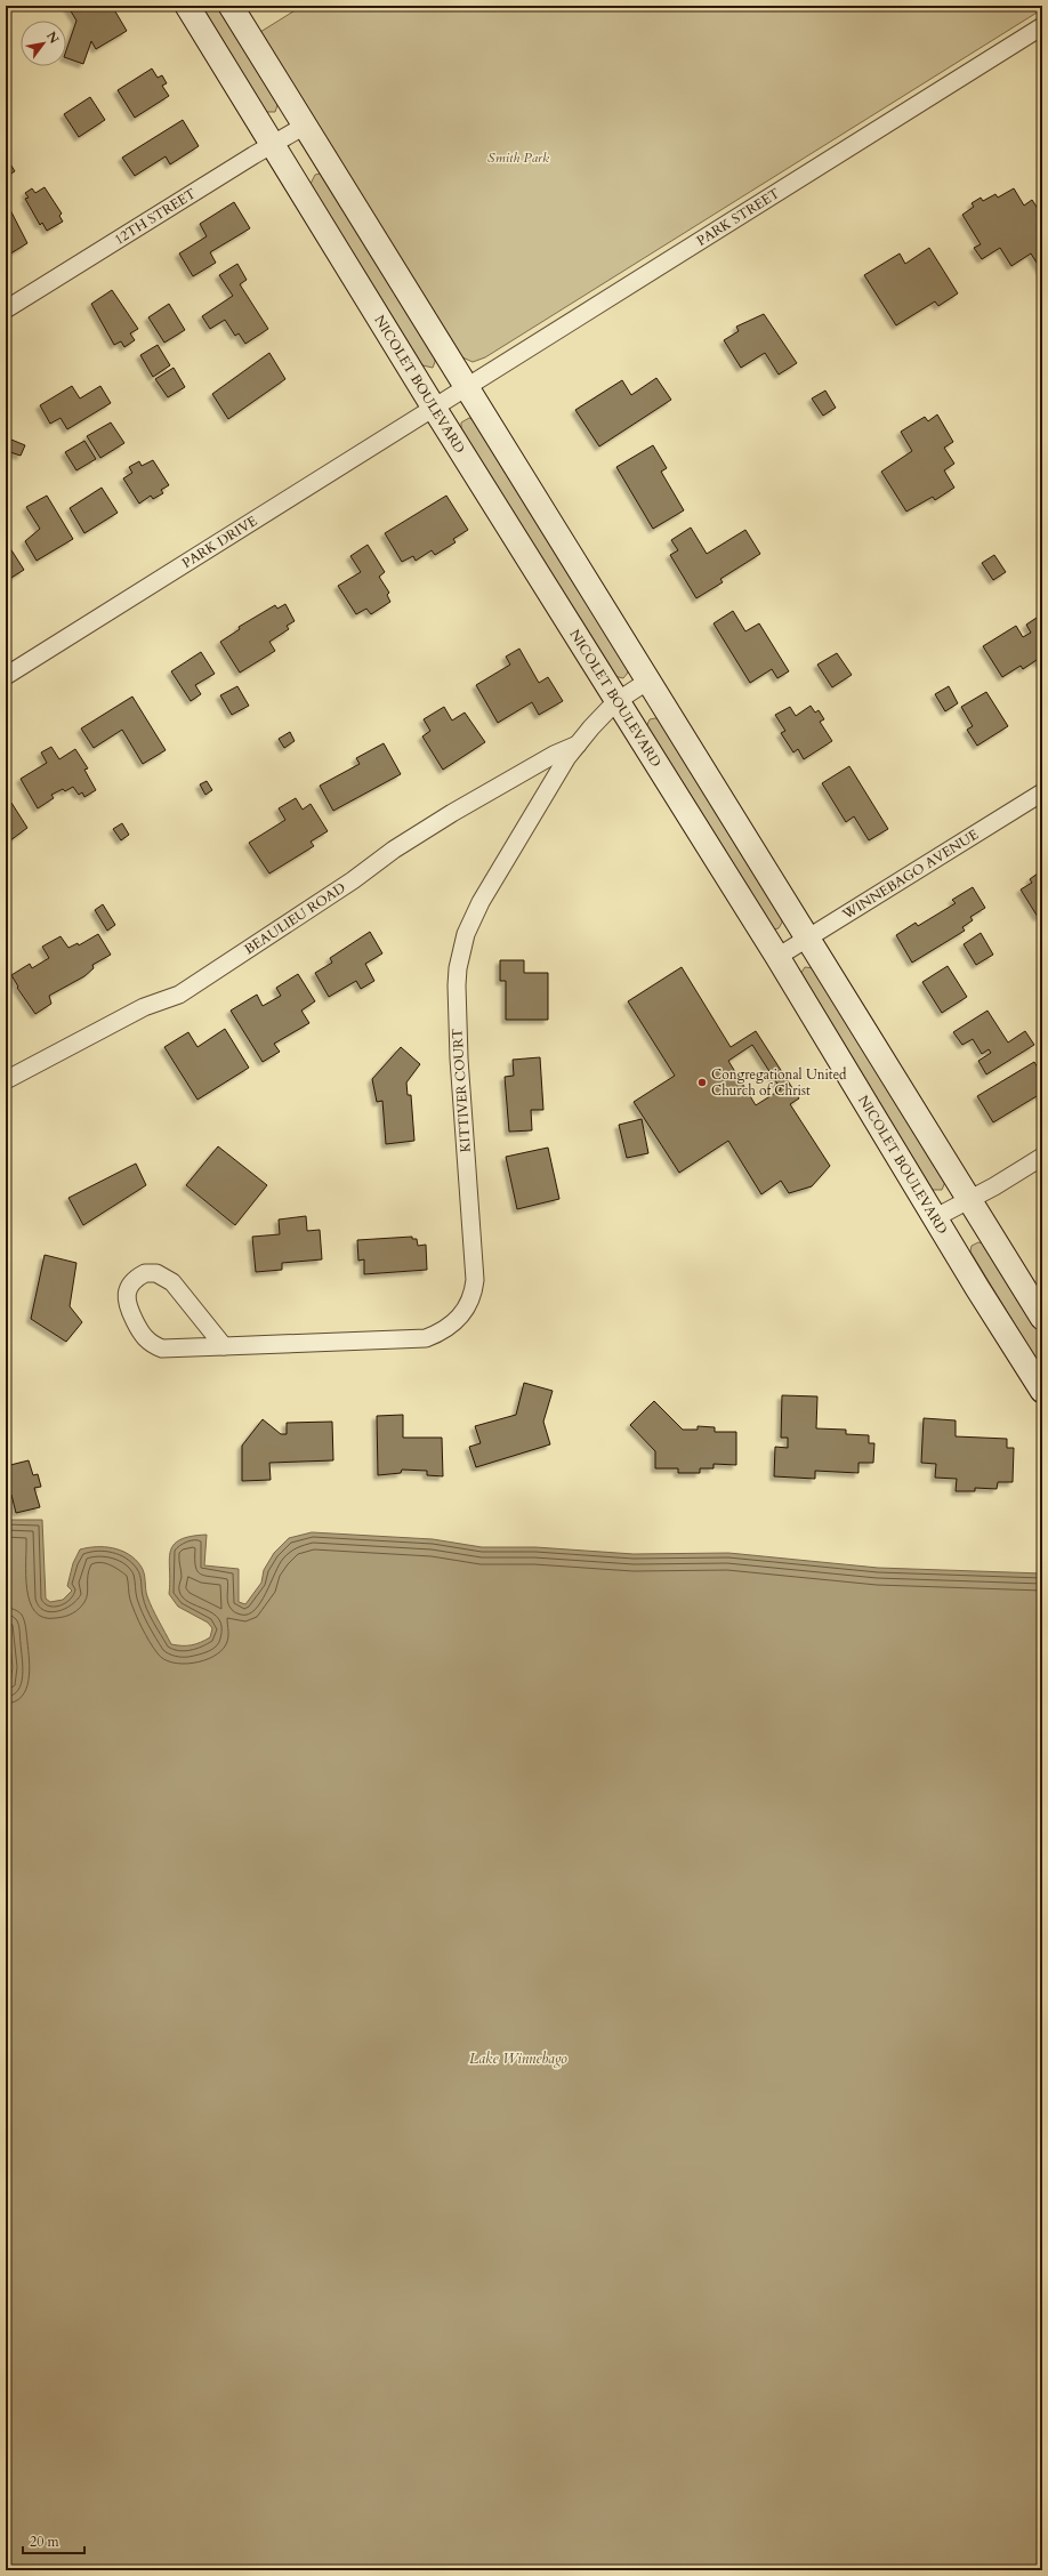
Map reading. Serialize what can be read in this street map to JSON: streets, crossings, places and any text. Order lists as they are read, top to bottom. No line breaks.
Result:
{"streets":{"street":["12TH STREET","PARK STREET","NICOLET BOULEVARD","PARK DRIVE","WINNEBAGO AVENUE","BEAULIEU ROAD","KITTIVER COURT"]},"crossings":[["12TH STREET","NICOLET BOULEVARD"],["PARK STREET","NICOLET BOULEVARD"],["PARK STREET","PARK DRIVE"],["NICOLET BOULEVARD","PARK DRIVE"],["NICOLET BOULEVARD","WINNEBAGO AVENUE"],["NICOLET BOULEVARD","KITTIVER COURT"],["BEAULIEU ROAD","KITTIVER COURT"]],"water":["Lake Winnebago"],"parks":["Smith Park"],"places":["Congregational United Church of Christ"],"scale_bar":"20 m","north":"top right"}
